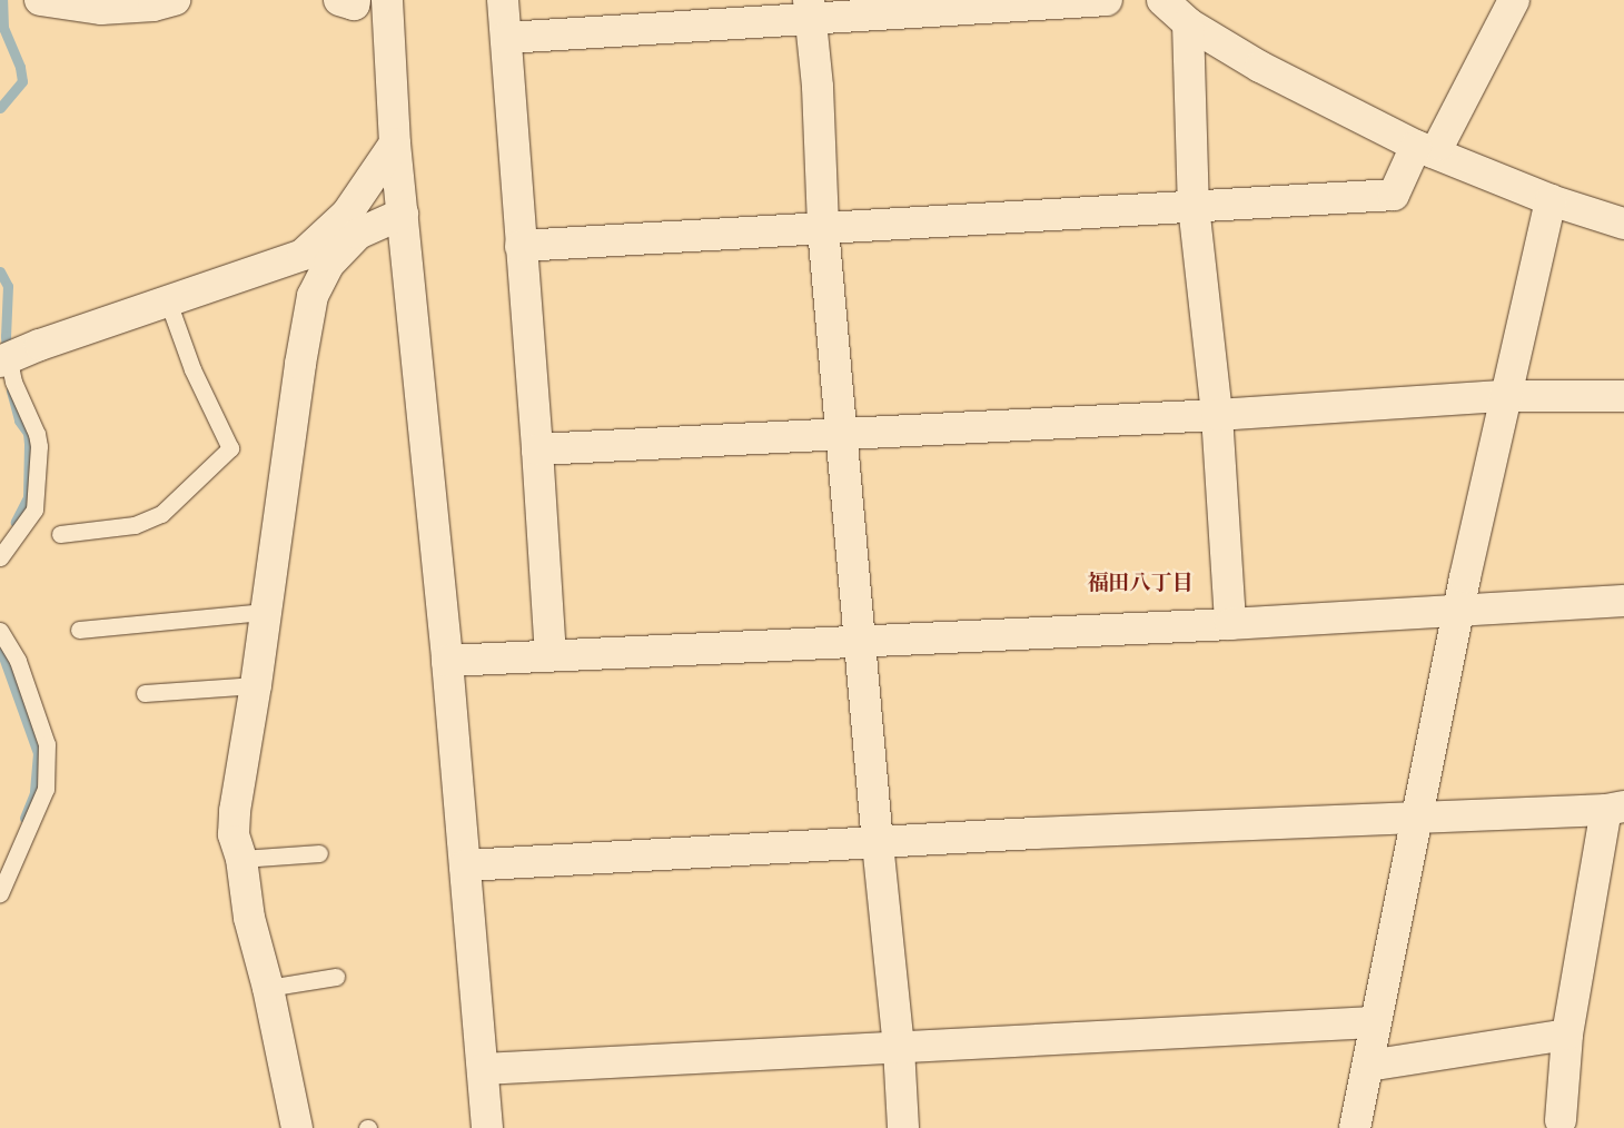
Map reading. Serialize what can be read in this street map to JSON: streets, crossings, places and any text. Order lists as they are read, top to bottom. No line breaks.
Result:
{"districts":["福田八丁目"]}
